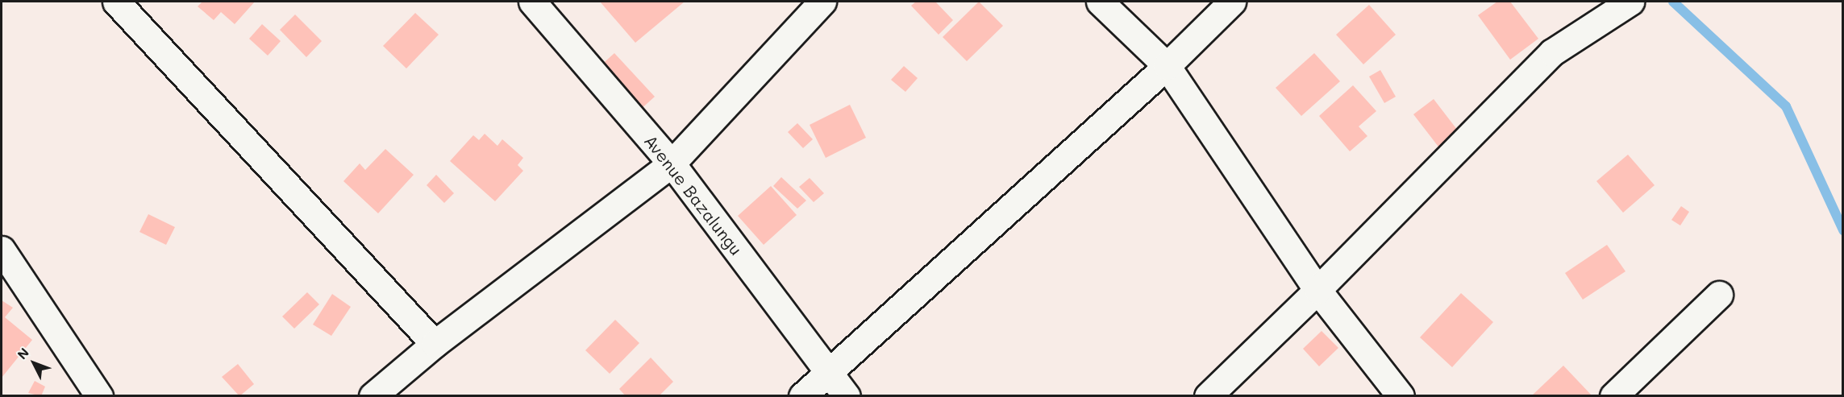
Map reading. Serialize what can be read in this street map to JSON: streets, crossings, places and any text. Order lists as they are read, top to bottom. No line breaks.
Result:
{"streets":{"street":["Avenue Bazalungu"]},"north":"top left"}
